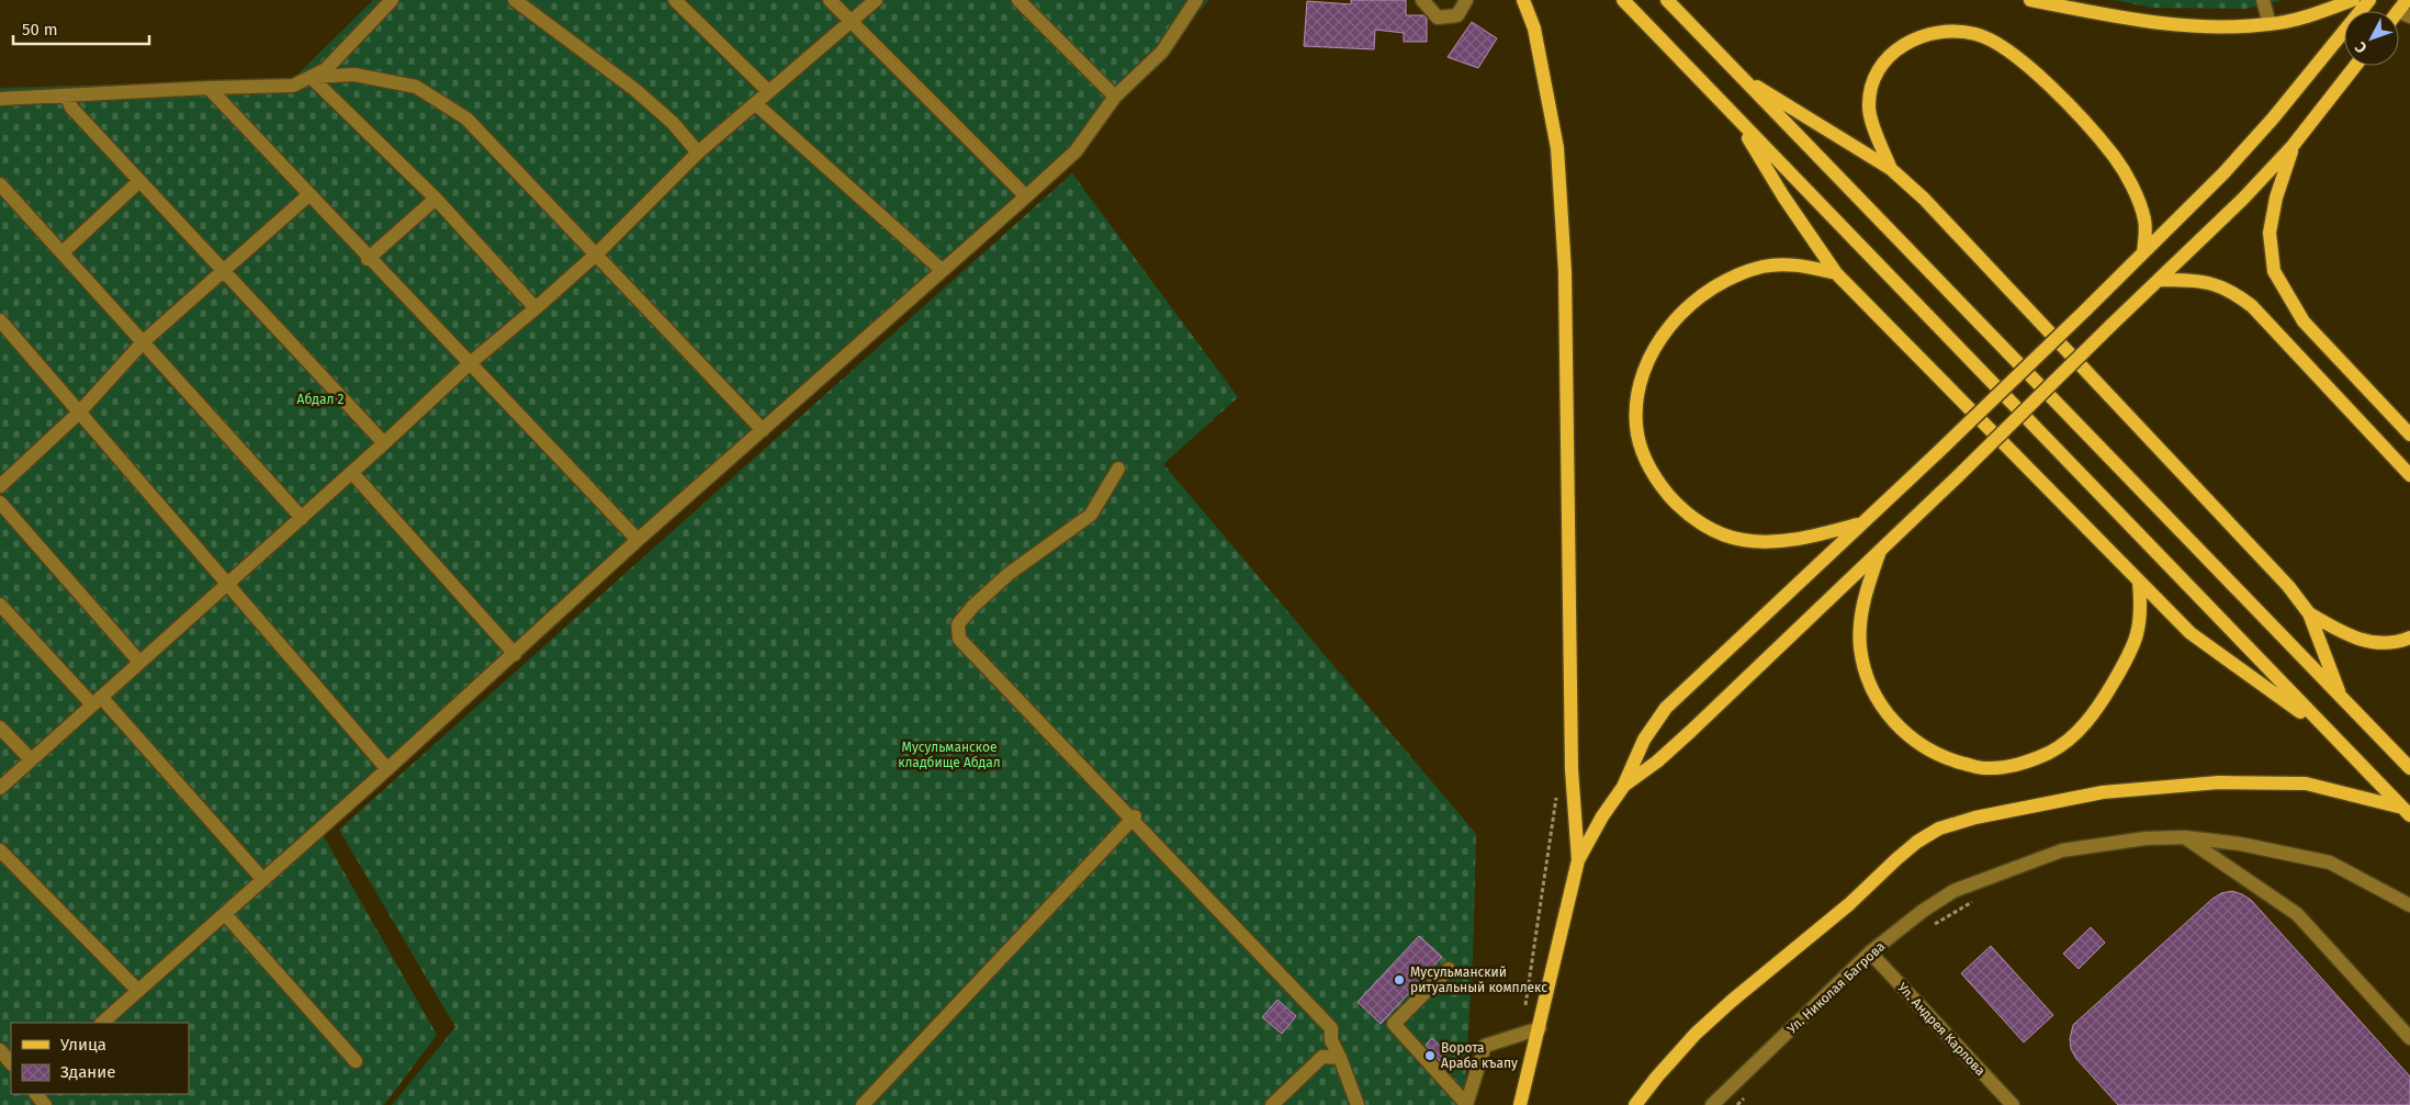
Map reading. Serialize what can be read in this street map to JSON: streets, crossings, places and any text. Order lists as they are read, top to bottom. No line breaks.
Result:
{"streets":{"street":["Ул. Николая Багрова","Ул. Андрея Карлова"]},"crossings":[["Ул. Николая Багрова","Ул. Андрея Карлова"]],"parks":["Абдал 2","Мусульманское кладбище Абдал"],"places":["Мусульманский ритуальный комплекс","Ворота Араба къапу"],"legend":["Улица","Здание"],"scale_bar":"50 m","north":"bottom left"}
